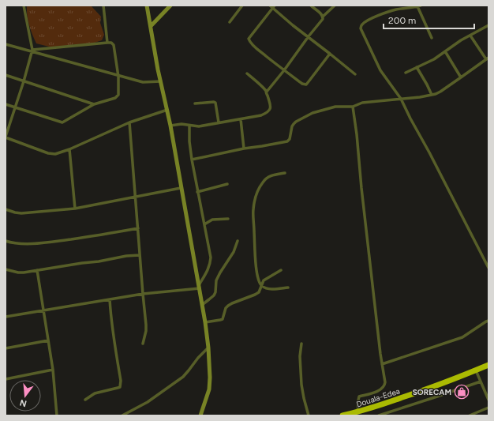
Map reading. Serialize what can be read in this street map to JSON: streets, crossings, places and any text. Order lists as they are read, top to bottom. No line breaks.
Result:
{"streets":{"highway":["Douala-Edea"]},"places":{"shop":["SORECAM"]},"scale_bar":"200 m","north":"bottom"}
